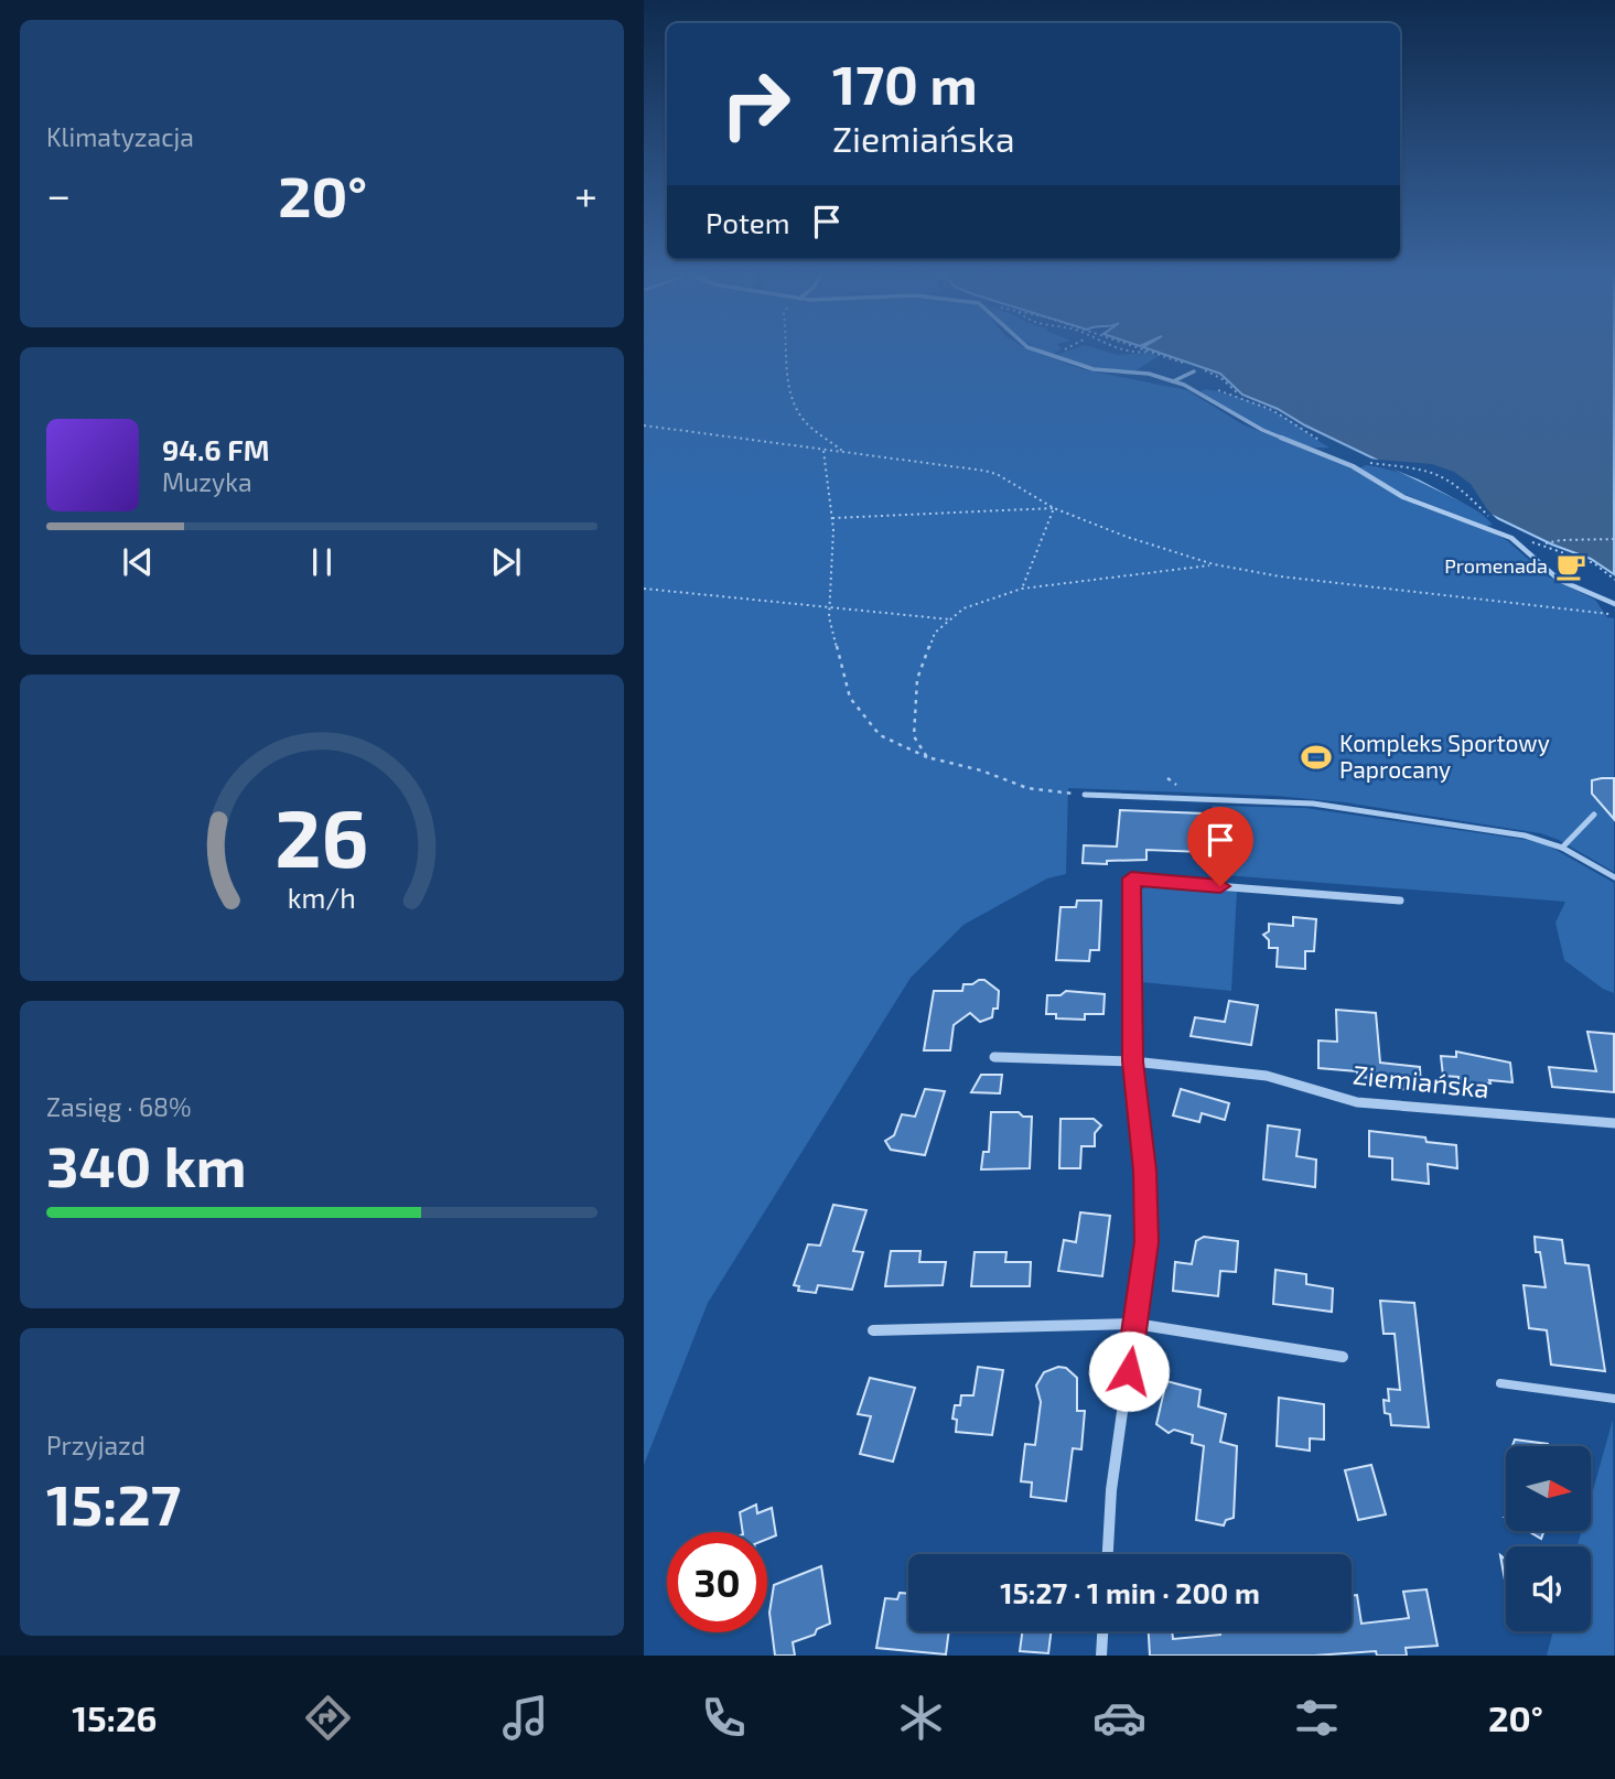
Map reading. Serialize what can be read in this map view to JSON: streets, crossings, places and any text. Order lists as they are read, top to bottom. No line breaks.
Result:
{"streets":{"street":["Ziemiańska"]},"places":{"cafe":["Promenada"],"sports":["Kompleks Sportowy Paprocany"]},"north":"right","page":{"tile":["Klimatyzacja",["Zasięg · 68%","340 km"],["Przyjazd","15:27"]],"turn":["170 m","Ziemiańska"],"heat":["−","20°","+"],"then":"Potem","song":["94.6 FM","Muzyka"],"limit":"30","trip":"15:27 · 1 min · 200 m","tabs":["15:26","20°"],"gauge":["26","km/h"]}}
